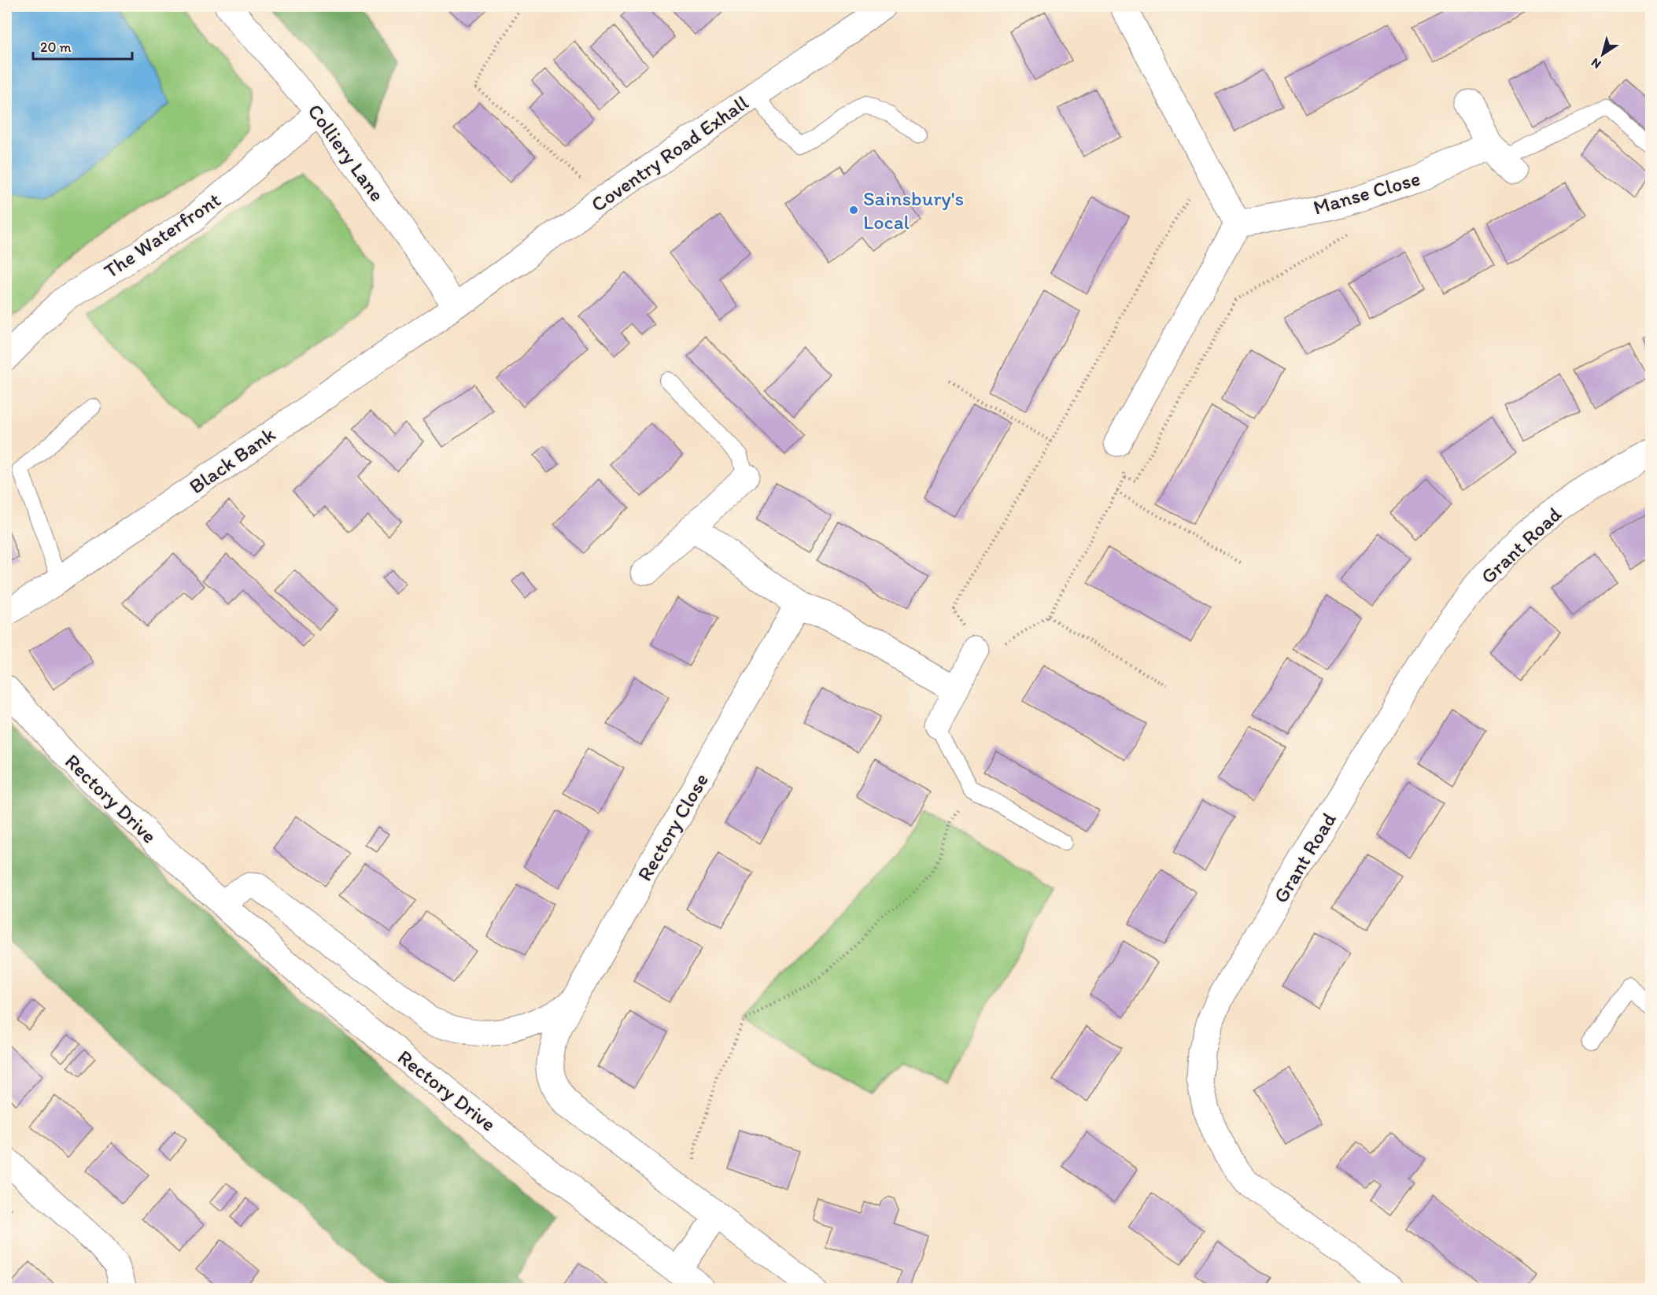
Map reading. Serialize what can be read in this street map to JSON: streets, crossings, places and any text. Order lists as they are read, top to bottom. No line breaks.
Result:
{"streets":{"street":["Colliery Lane","Coventry Road Exhall","Manse Close","The Waterfront","Black Bank","Grant Road","Rectory Drive","Rectory Close"]},"crossings":[["Colliery Lane","Coventry Road Exhall"],["Colliery Lane","The Waterfront"],["Colliery Lane","Black Bank"],["Coventry Road Exhall","Black Bank"]],"places":["Sainsbury's Local"],"scale_bar":"20 m","north":"bottom left"}
